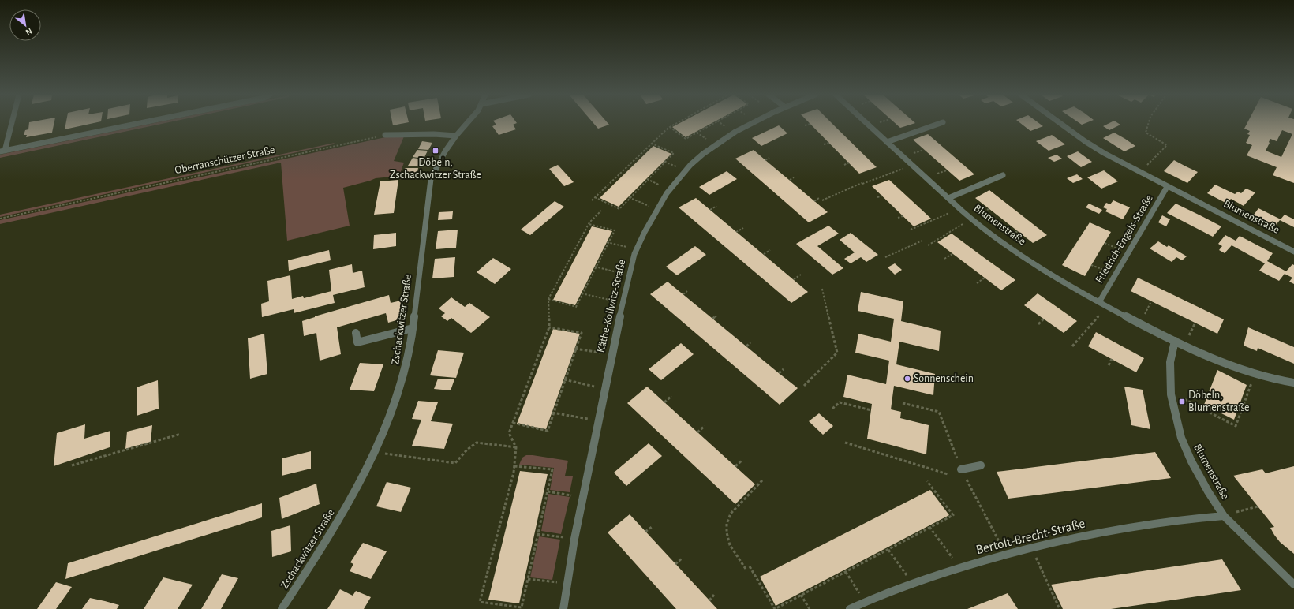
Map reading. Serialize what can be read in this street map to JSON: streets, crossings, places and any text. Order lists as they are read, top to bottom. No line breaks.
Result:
{"streets":{"street":["Blumenstraße","Friedrich-Engels-Straße","Käthe-Kollwitz-Straße","Zschackwitzer Straße","Bertolt-Brecht-Straße"],"path":["Oberranschützer Straße"]},"crossings":[["Blumenstraße","Friedrich-Engels-Straße"],["Blumenstraße","Bertolt-Brecht-Straße"]],"places":{"transit":["Döbeln, Zschackwitzer Straße","Döbeln, Blumenstraße"],"other":["Sonnenschein"]},"north":"bottom right"}
